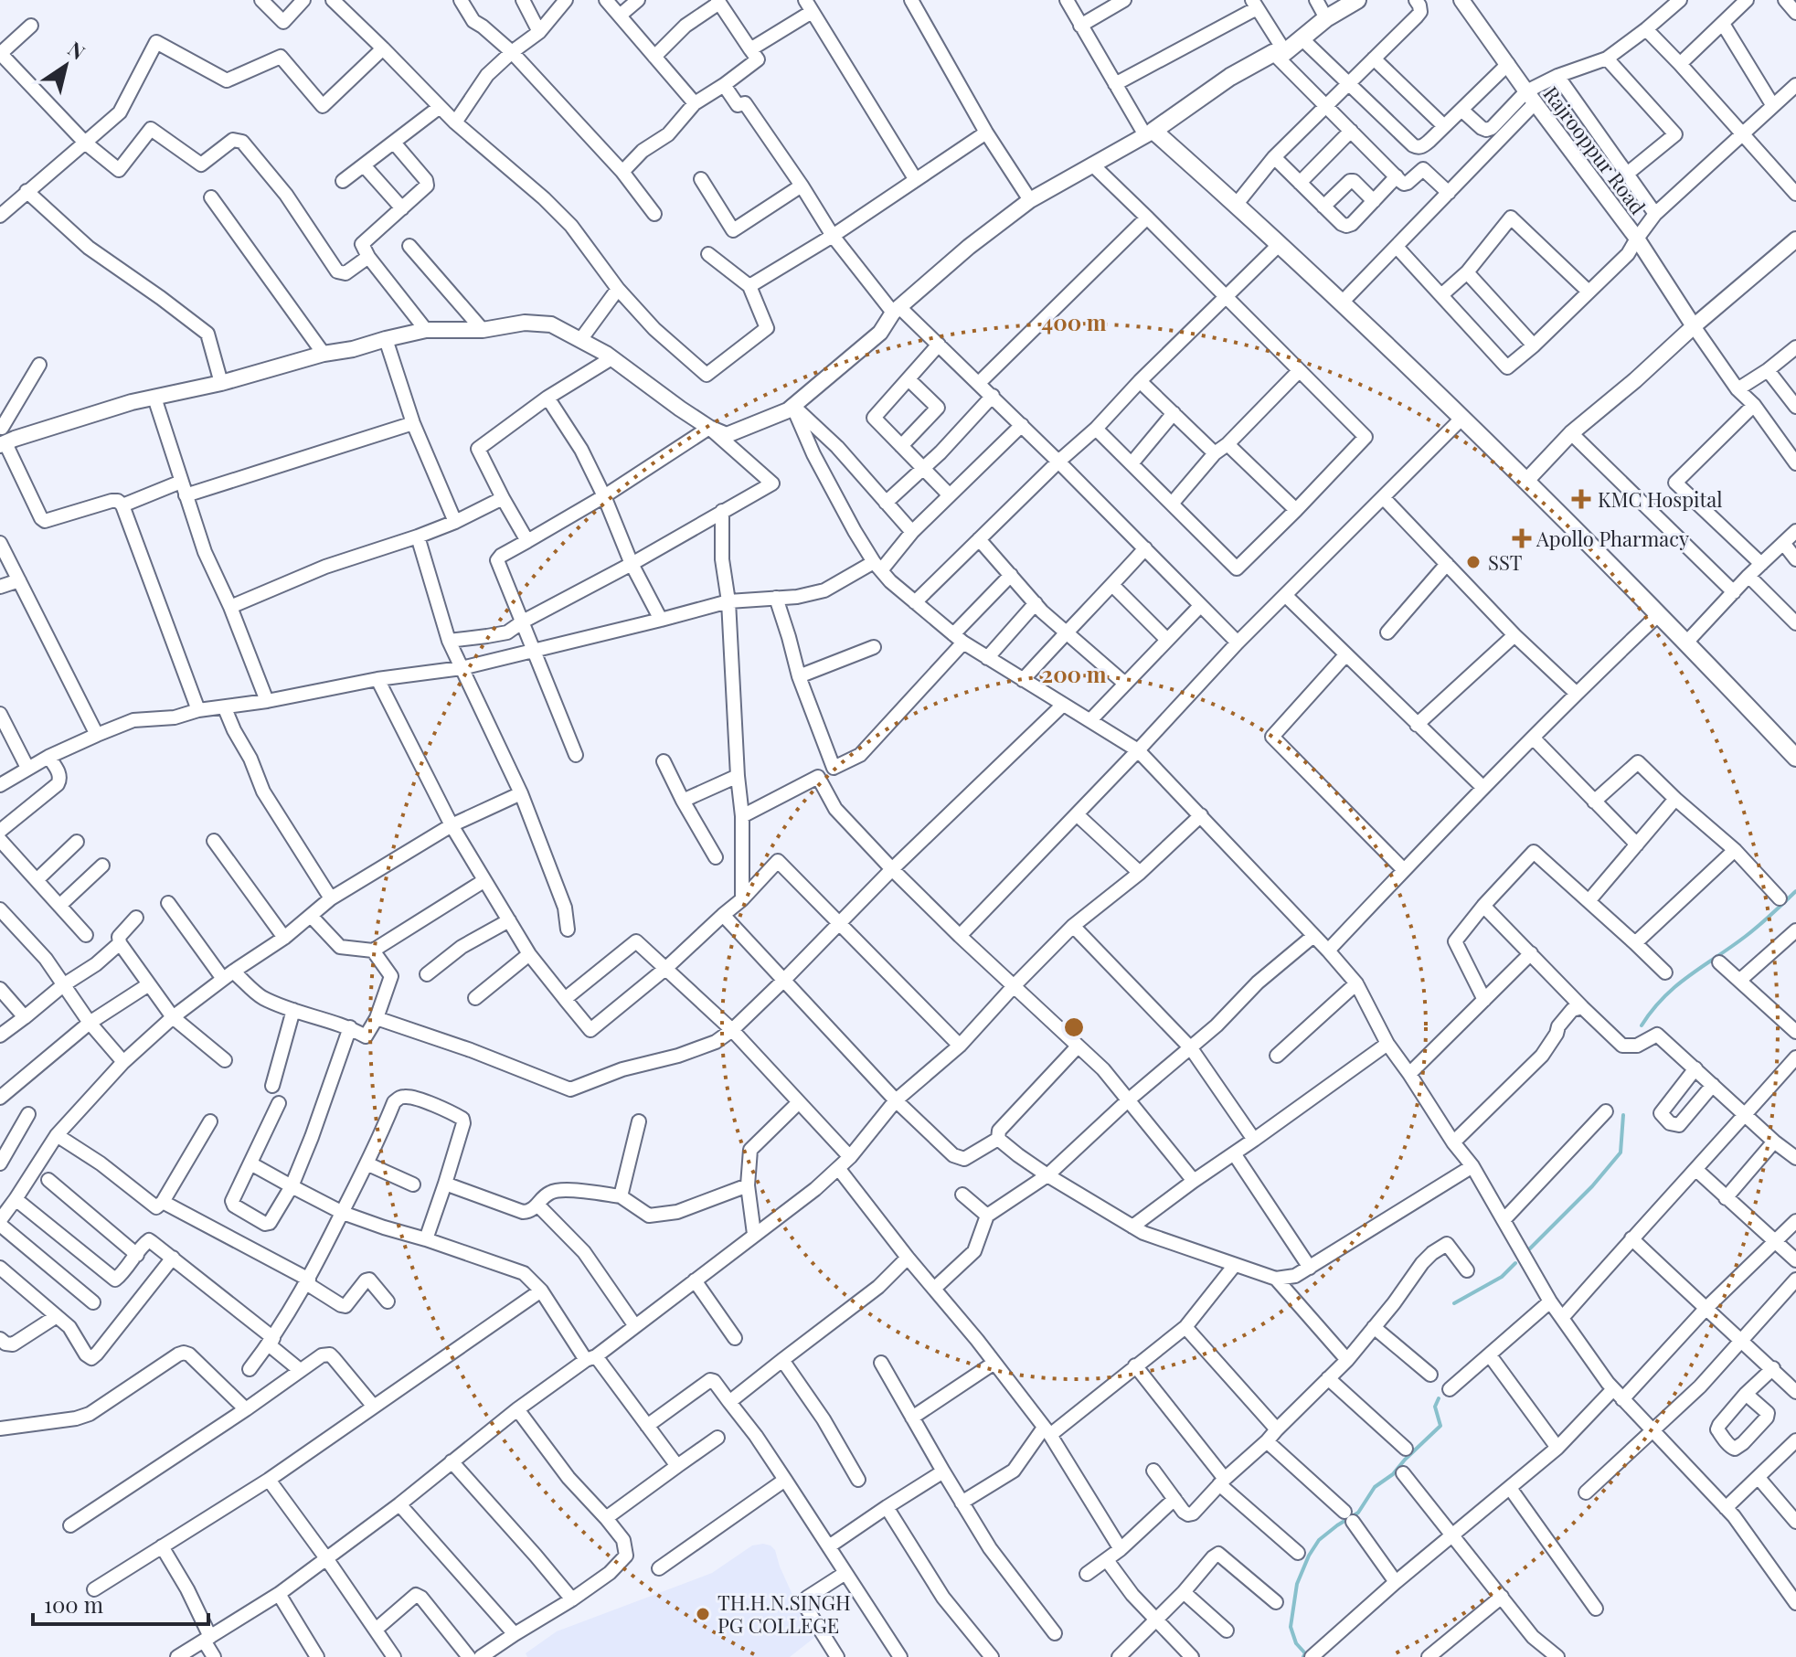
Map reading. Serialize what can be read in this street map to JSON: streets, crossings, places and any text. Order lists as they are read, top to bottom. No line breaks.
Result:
{"streets":{"street":["Rajrooppur Road"]},"places":{"health":["KMC Hospital","Apollo Pharmacy"],"other":["SST","TH.H.N.SINGH PG COLLEGE"]},"scale_bar":"100 m","north":"top right","rings":["400 m","200 m"]}
